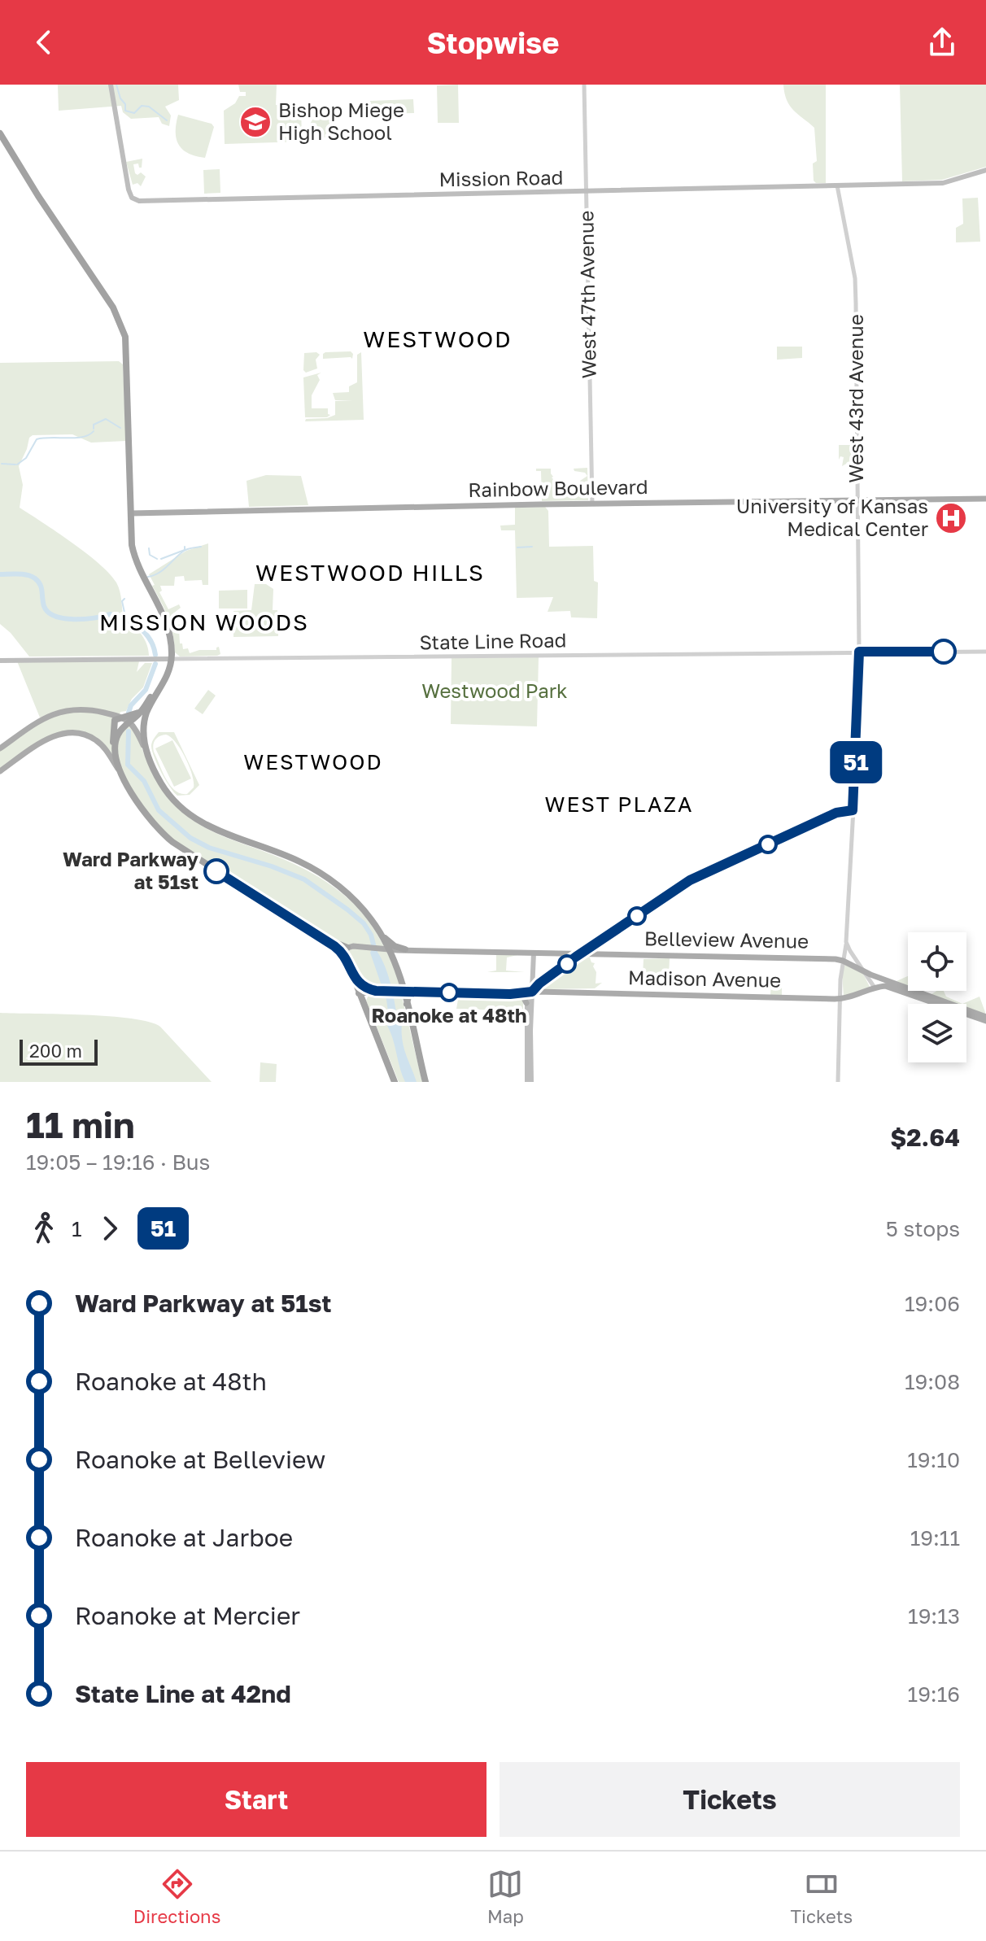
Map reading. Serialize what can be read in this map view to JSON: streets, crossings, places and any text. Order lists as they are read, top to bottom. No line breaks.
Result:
{"streets":{"main road":["Mission Road","Rainbow Boulevard","State Line Road","Belleview Avenue","Madison Avenue"],"street":["West 47th Avenue","West 43rd Avenue"]},"crossings":[["Mission Road","West 47th Avenue"],["Mission Road","West 43rd Avenue"],["West 47th Avenue","Rainbow Boulevard"],["West 43rd Avenue","Rainbow Boulevard"],["West 43rd Avenue","State Line Road"],["West 43rd Avenue","Belleview Avenue"],["West 43rd Avenue","Madison Avenue"]],"districts":["WESTWOOD","WESTWOOD HILLS","MISSION WOODS","WESTWOOD","WEST PLAZA"],"parks":["Westwood Park"],"places":{"school or university":["Bishop Miege High School"],"hospital":["University of Kansas Medical Center"],"other":["Ward Parkway at 51st","Roanoke at 48th"]},"lines":["bus line 51"],"scale_bar":"200 m","page":{"header":"Stopwise","on_map":"51","scale":"200 m","heading":["11 min","19:05 – 19:16 · Bus","$2.64"],"legs":["1","51","5 stops"],"list":[{"name":"Ward Parkway at 51st","value":"19:06"},{"name":"Roanoke at 48th","value":"19:08"},{"name":"Roanoke at Belleview","value":"19:10"},{"name":"Roanoke at Jarboe","value":"19:11"},{"name":"Roanoke at Mercier","value":"19:13"},{"name":"State Line at 42nd","value":"19:16"}],"buttons":["Start","Tickets"],"tabs":["Directions","Map","Tickets"]}}
